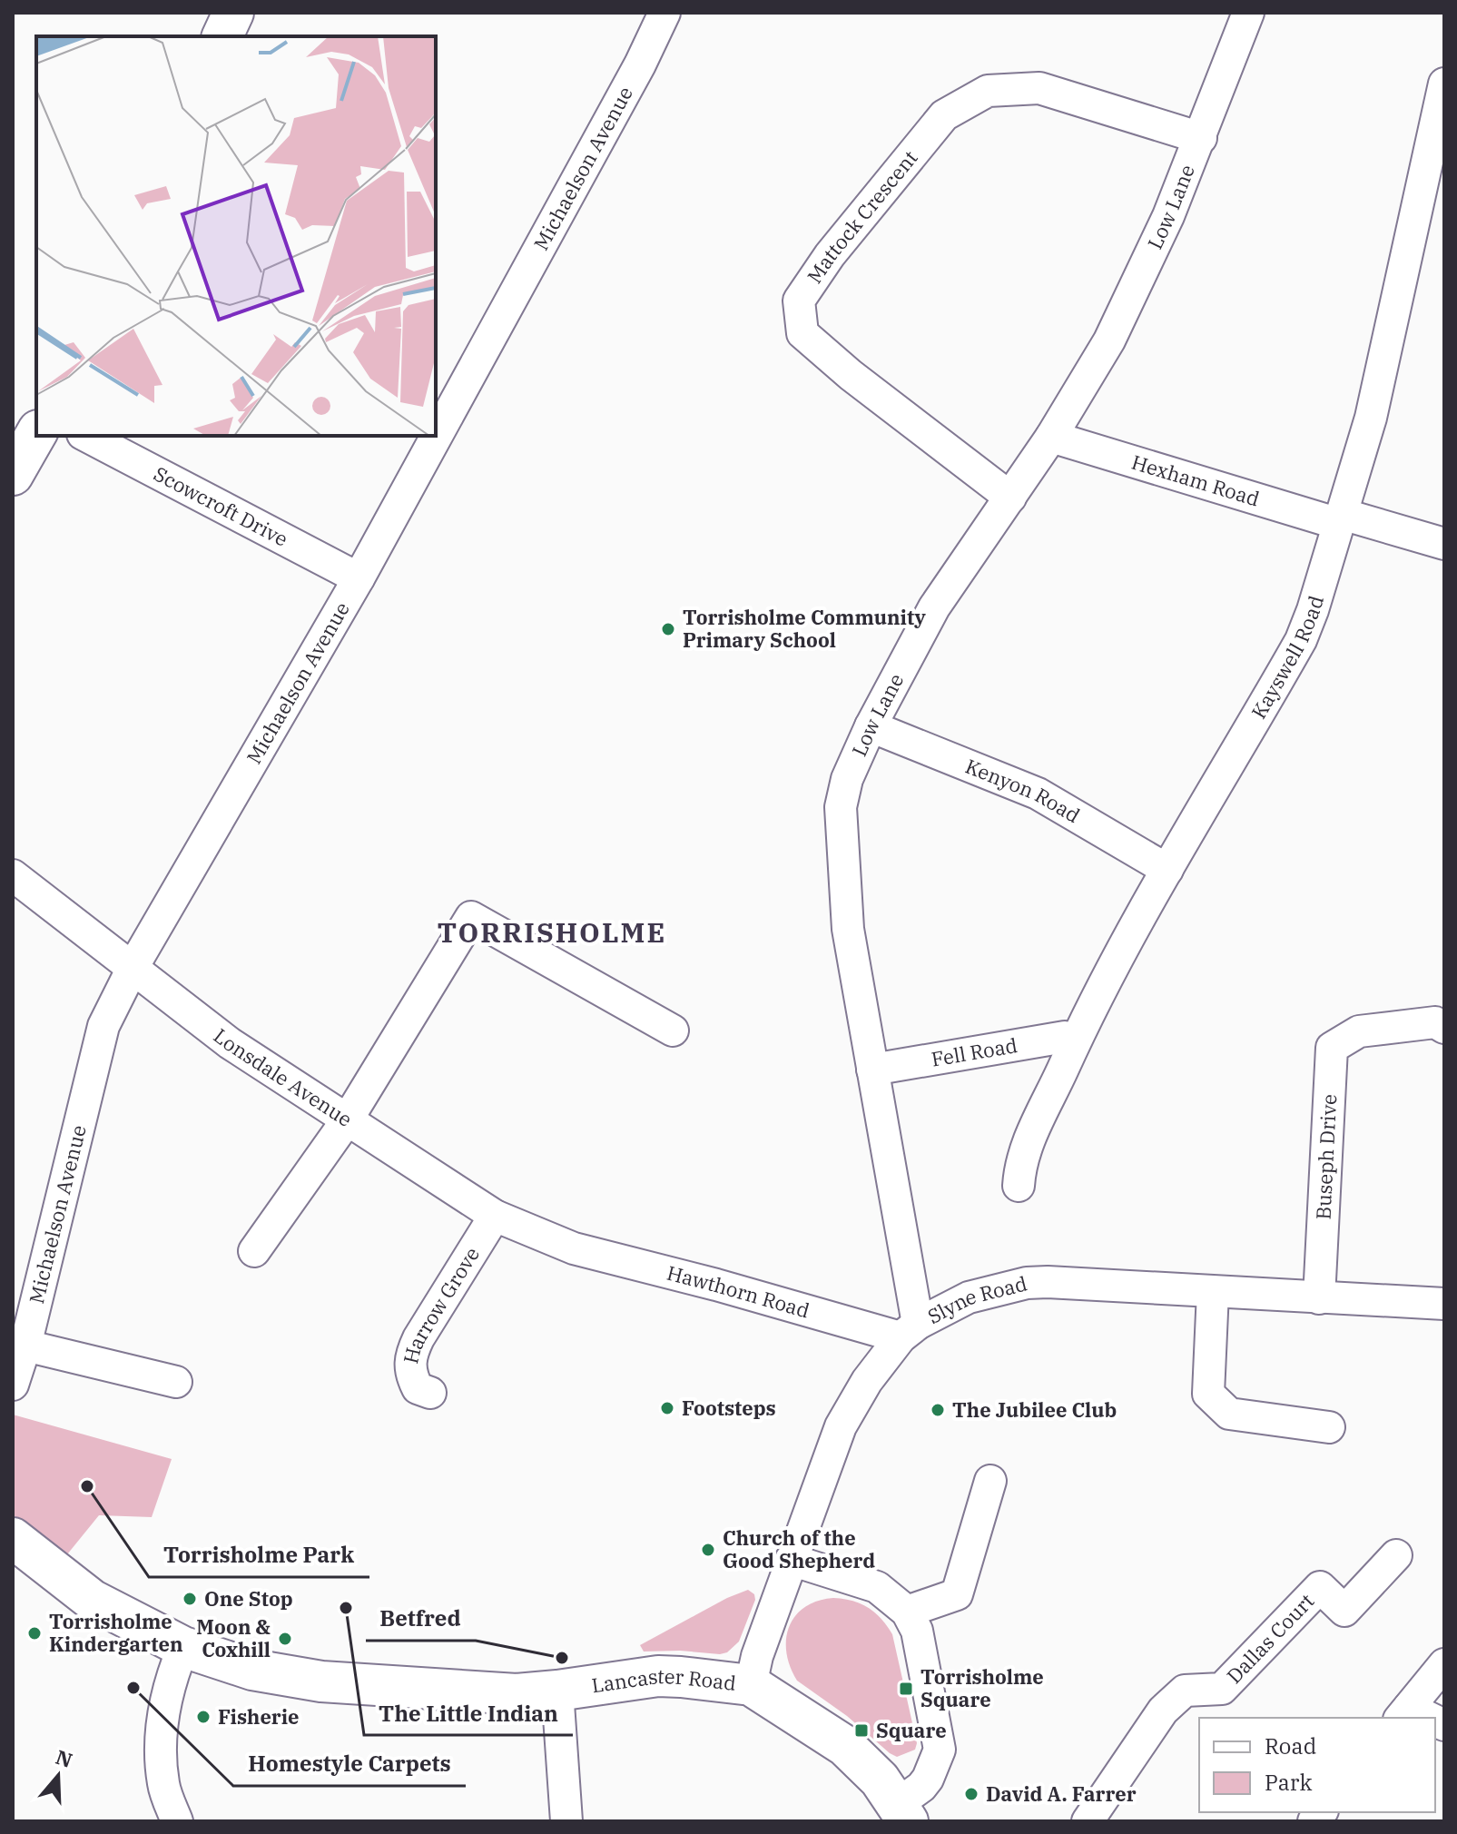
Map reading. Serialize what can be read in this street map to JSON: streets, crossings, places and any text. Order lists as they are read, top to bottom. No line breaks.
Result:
{"streets":{"main road":["Lancaster Road"],"street":["Michaelson Avenue","Low Lane","Mattock Crescent","Hexham Road","Scowcroft Drive","Kayswell Road","Kenyon Road","Fell Road","Lonsdale Avenue","Buseph Drive","Hawthorn Road","Slyne Road","Harrow Grove","Dallas Court"]},"crossings":[["Michaelson Avenue","Scowcroft Drive"],["Michaelson Avenue","Lonsdale Avenue"],["Low Lane","Mattock Crescent"],["Low Lane","Hexham Road"],["Low Lane","Kenyon Road"],["Low Lane","Fell Road"],["Low Lane","Hawthorn Road"],["Low Lane","Slyne Road"],["Hexham Road","Kayswell Road"],["Kayswell Road","Kenyon Road"],["Kayswell Road","Fell Road"],["Lonsdale Avenue","Hawthorn Road"],["Lonsdale Avenue","Harrow Grove"],["Buseph Drive","Slyne Road"],["Hawthorn Road","Slyne Road"],["Slyne Road","Lancaster Road"]],"districts":["TORRISHOLME"],"places":{"other":["Torrisholme Community Primary School","Footsteps","The Jubilee Club","Torrisholme Park","Church of the Good Shepherd","One Stop","The Little Indian","Torrisholme Kindergarten","Moon & Coxhill","Betfred","Homestyle Carpets","Fisherie","David A. Farrer"],"transit":["Torrisholme Square","Square"]},"legend":["Road","Park"],"north":"top"}
